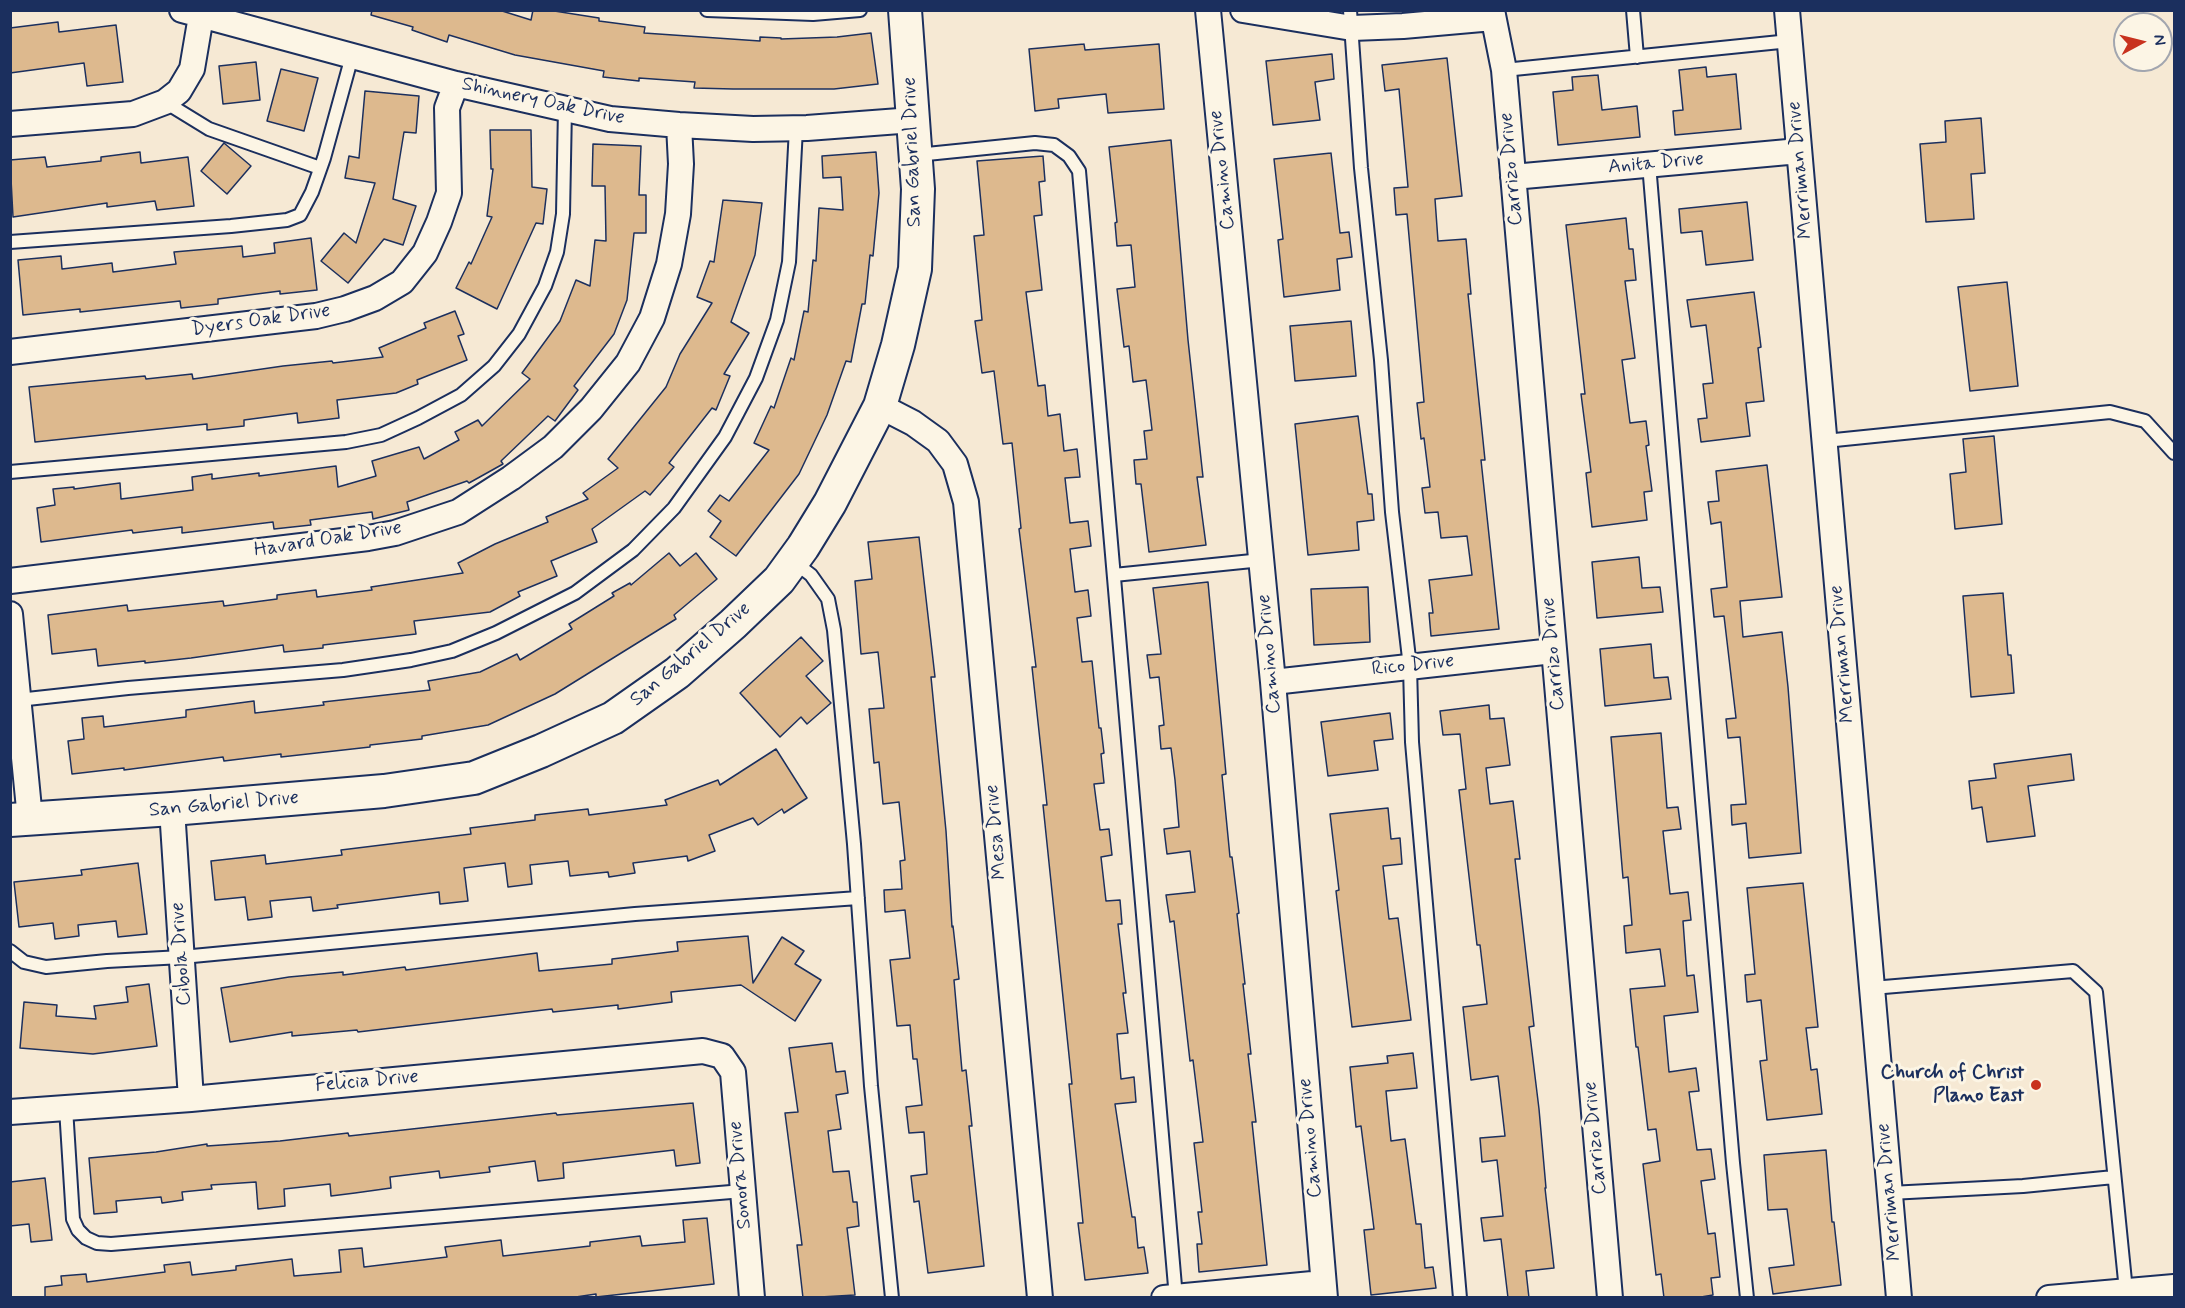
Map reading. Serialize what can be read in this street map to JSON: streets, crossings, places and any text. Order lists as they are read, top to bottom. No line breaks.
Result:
{"streets":{"street":["Shinnery Oak Drive","San Gabriel Drive","Anita Drive","Carrizo Drive","Camino Drive","Merriman Drive","Dyers Oak Drive","Havard Oak Drive","Rico Drive","Mesa Drive","Cibola Drive","Felicia Drive","Sonora Drive"]},"crossings":[["Shinnery Oak Drive","San Gabriel Drive"],["Shinnery Oak Drive","Dyers Oak Drive"],["Shinnery Oak Drive","Havard Oak Drive"],["San Gabriel Drive","Mesa Drive"],["San Gabriel Drive","Cibola Drive"],["Anita Drive","Carrizo Drive"],["Anita Drive","Merriman Drive"],["Carrizo Drive","Rico Drive"],["Camino Drive","Rico Drive"],["Cibola Drive","Felicia Drive"],["Felicia Drive","Sonora Drive"]],"places":["Church of Christ Plano East"],"north":"right"}
